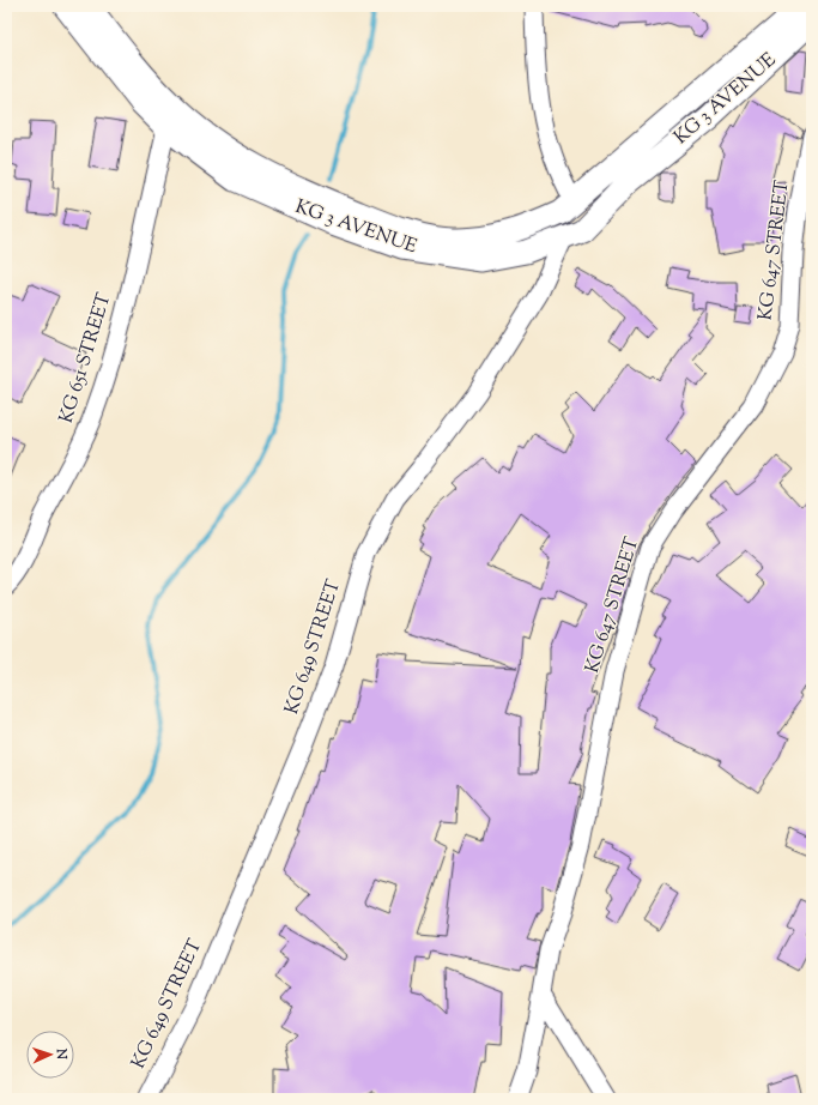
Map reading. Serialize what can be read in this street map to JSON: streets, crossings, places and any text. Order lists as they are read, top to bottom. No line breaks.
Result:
{"streets":{"main road":["KG 3 AVENUE"],"street":["KG 647 STREET","KG 651 STREET","KG 649 STREET"]},"crossings":[["KG 3 AVENUE","KG 651 STREET"],["KG 3 AVENUE","KG 649 STREET"]],"north":"right"}
